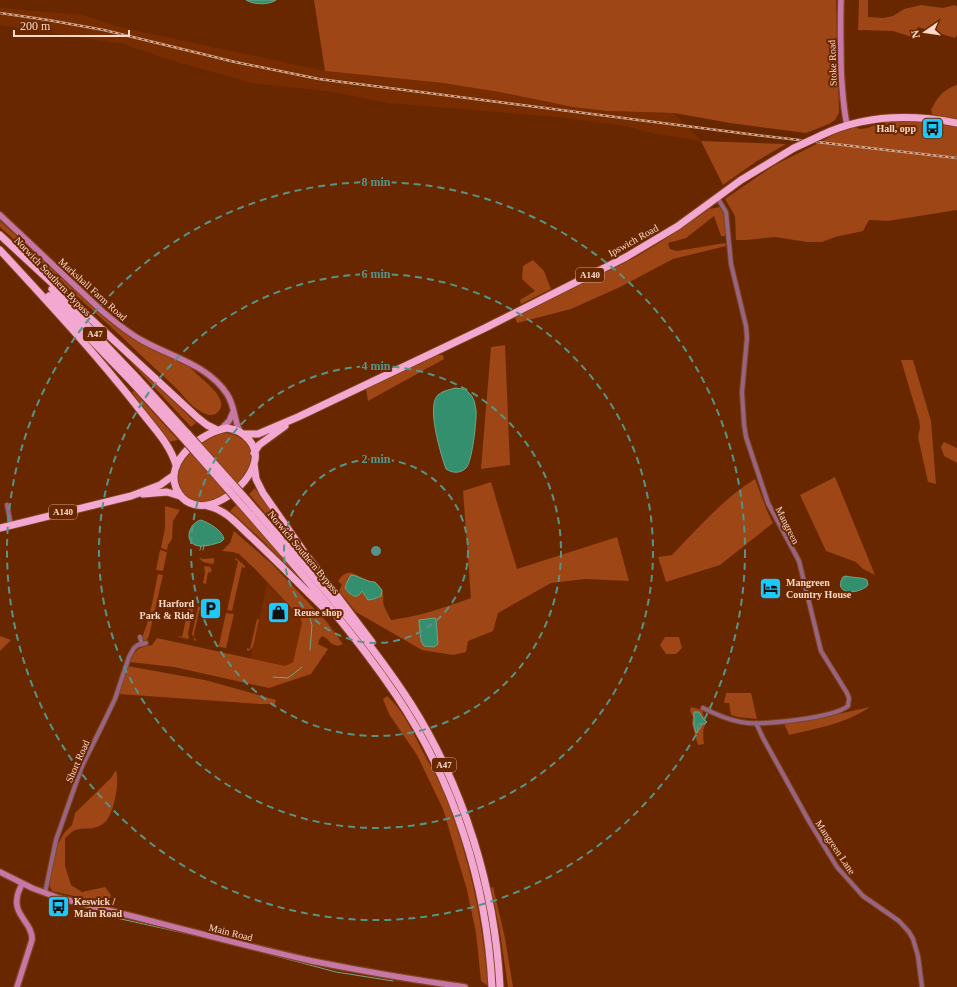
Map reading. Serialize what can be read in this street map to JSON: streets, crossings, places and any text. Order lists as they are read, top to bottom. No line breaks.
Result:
{"streets":{"highway":["Ipswich Road","A140","Norwich Southern Bypass","A47"],"street":["Stoke Road","Markshall Farm Road","Mangreen","Short Road","Mangreen Lane","Main Road"]},"crossings":[["Stoke Road","Ipswich Road"],["Ipswich Road","A140"],["Ipswich Road","Markshall Farm Road"],["Ipswich Road","A47"],["Ipswich Road","Mangreen"],["A140","Markshall Farm Road"],["A140","A47"],["Norwich Southern Bypass","A47"],["Markshall Farm Road","A47"],["Mangreen","Mangreen Lane"],["Short Road","Main Road"]],"places":{"bus stop":["Hall, opp","Keswick / Main Road"],"hotel":["Mangreen Country House"],"parking":["Harford Park & Ride"],"shop":["Reuse shop"]},"scale_bar":"200 m","north":"left","rings":["8 min","6 min","4 min","2 min"]}
